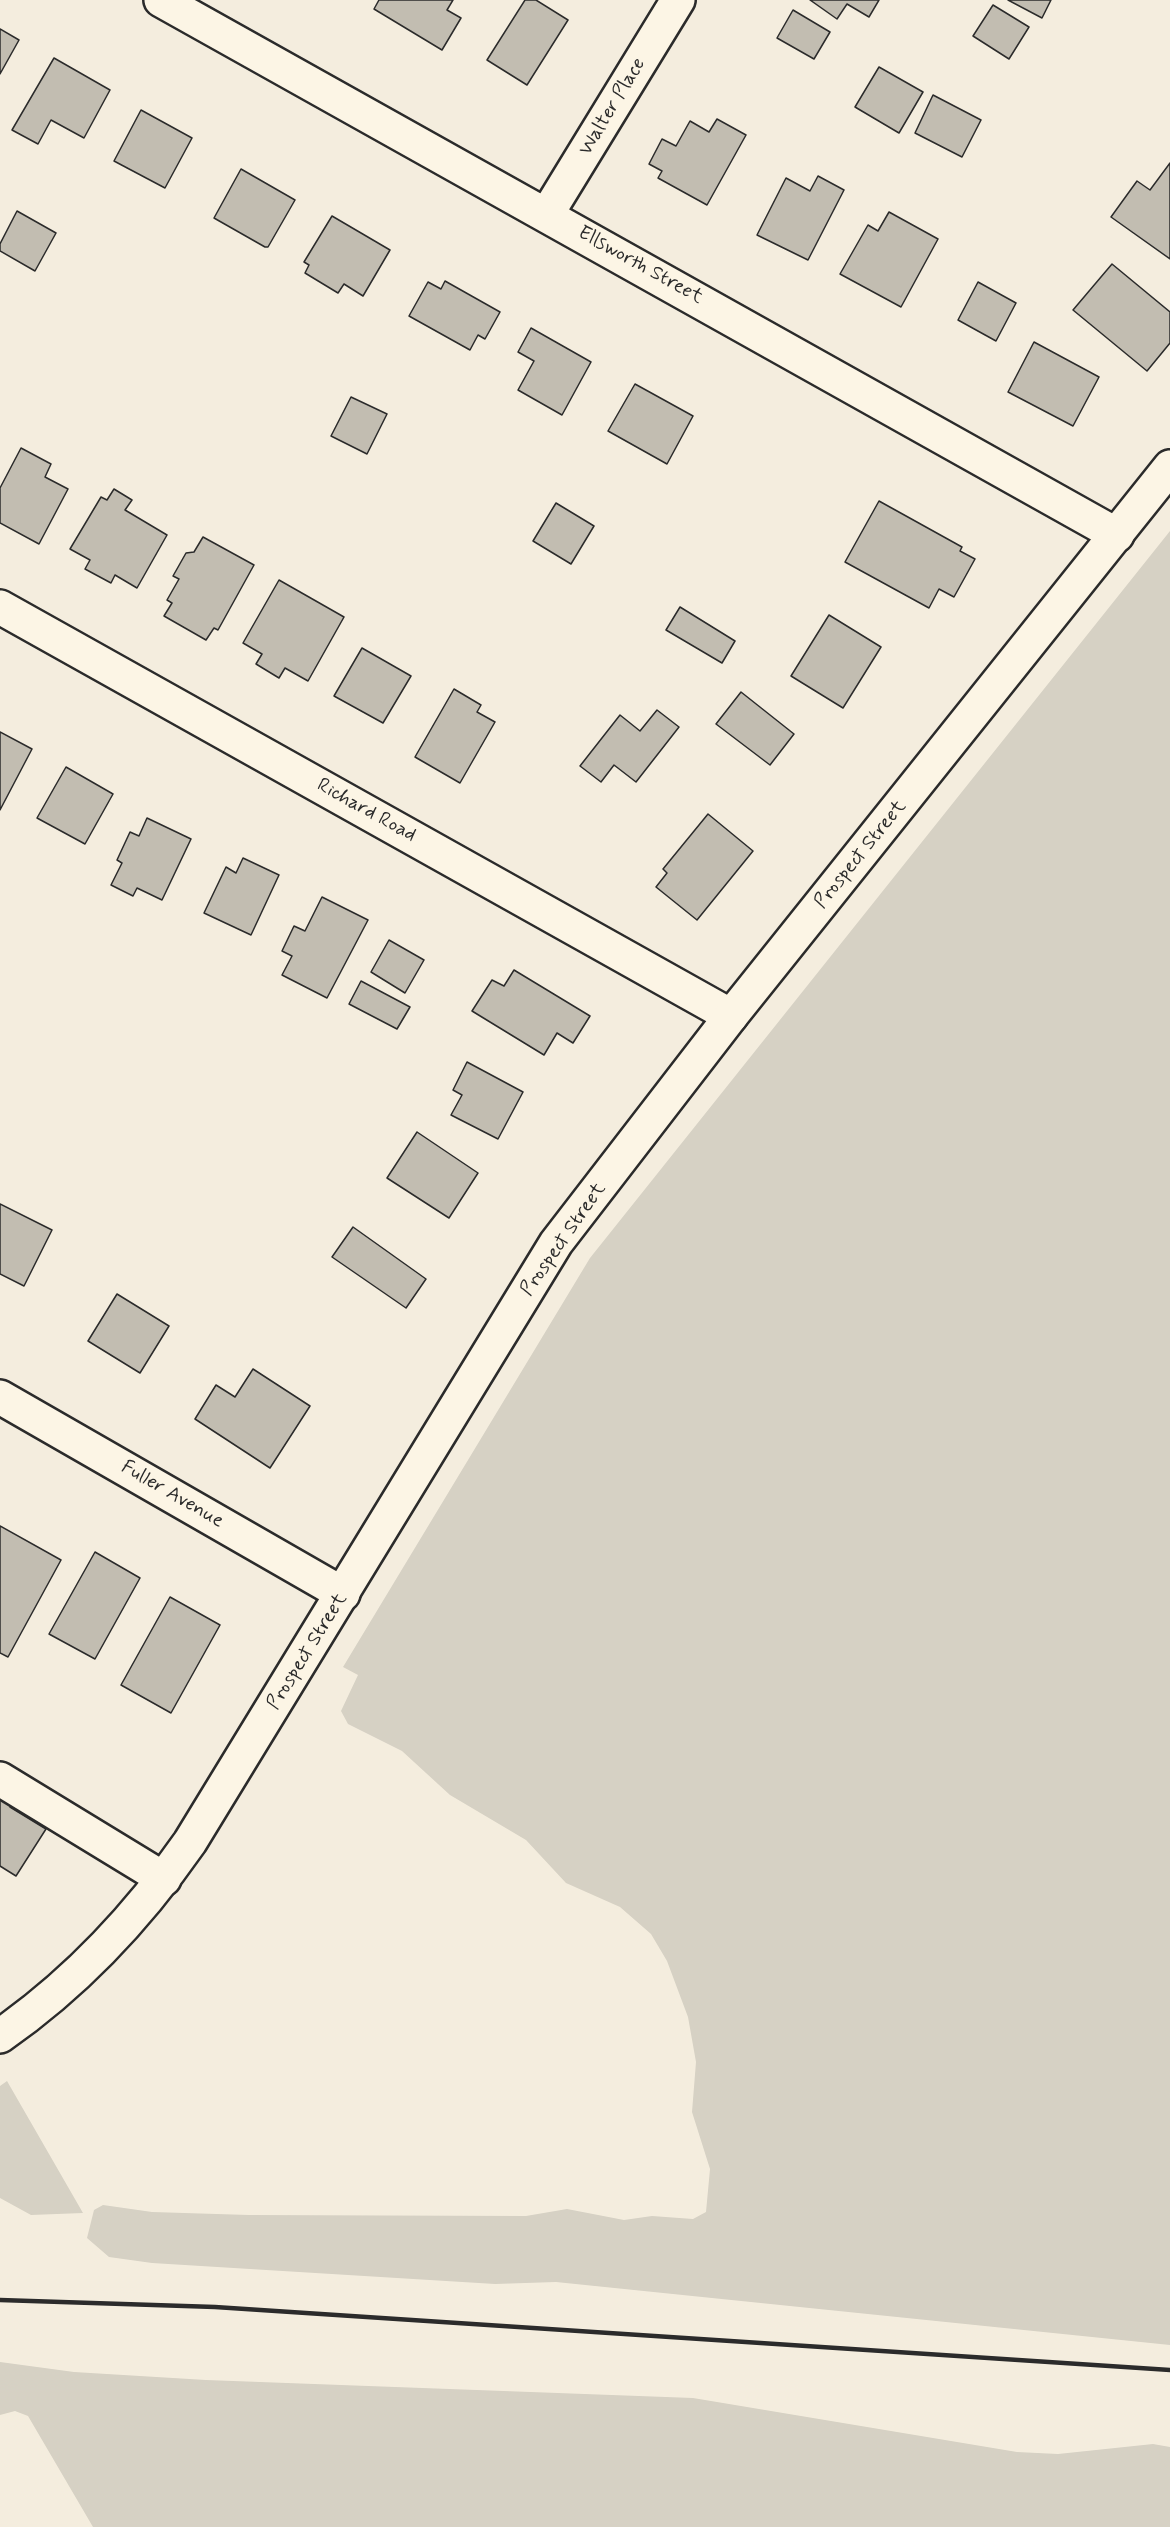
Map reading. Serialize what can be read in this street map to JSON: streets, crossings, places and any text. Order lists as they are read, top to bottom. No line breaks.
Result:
{"streets":{"street":["Walter Place","Ellsworth Street","Richard Road","Prospect Street","Fuller Avenue"]},"crossings":[["Walter Place","Ellsworth Street"],["Ellsworth Street","Prospect Street"],["Richard Road","Prospect Street"],["Prospect Street","Fuller Avenue"]]}
